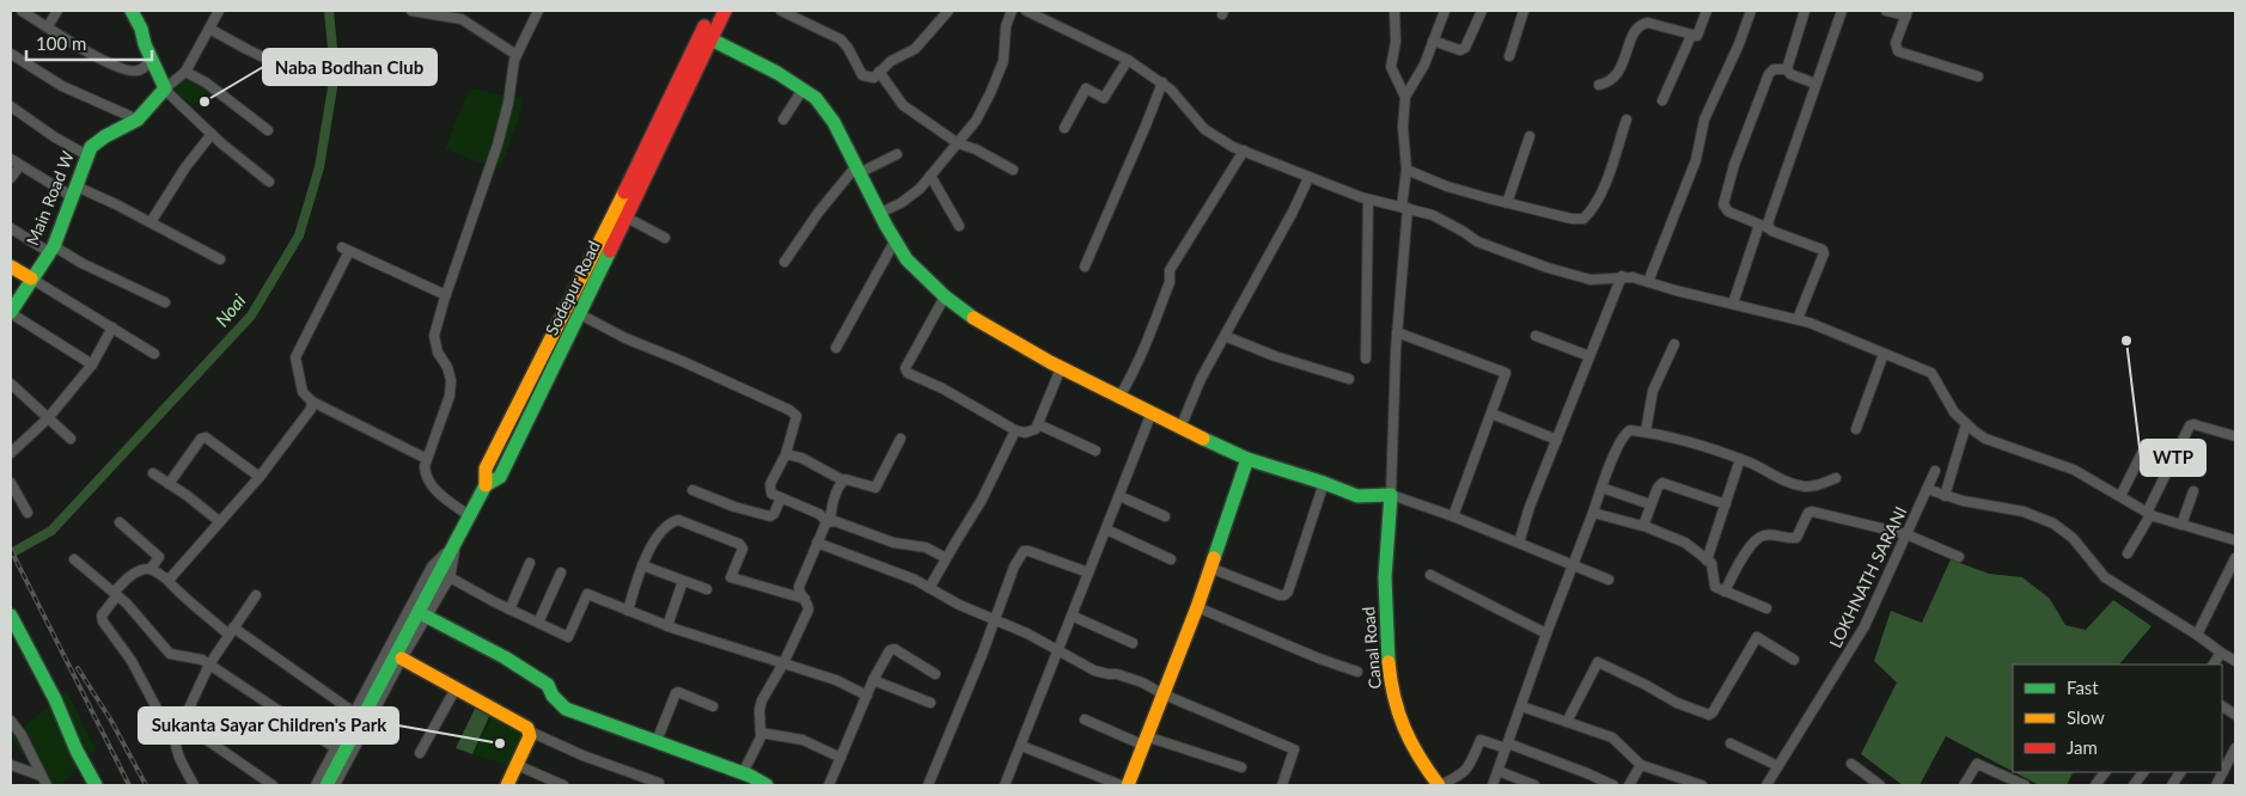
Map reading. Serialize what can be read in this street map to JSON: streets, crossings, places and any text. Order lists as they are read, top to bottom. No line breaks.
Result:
{"streets":{"street":["Main Road W","Sodepur Road","LOKHNATH SARANI","Canal Road"]},"water":["Noai"],"places":["Naba Bodhan Club","WTP","Sukanta Sayar Children's Park"],"legend":["Fast","Slow","Jam"],"scale_bar":"100 m"}
